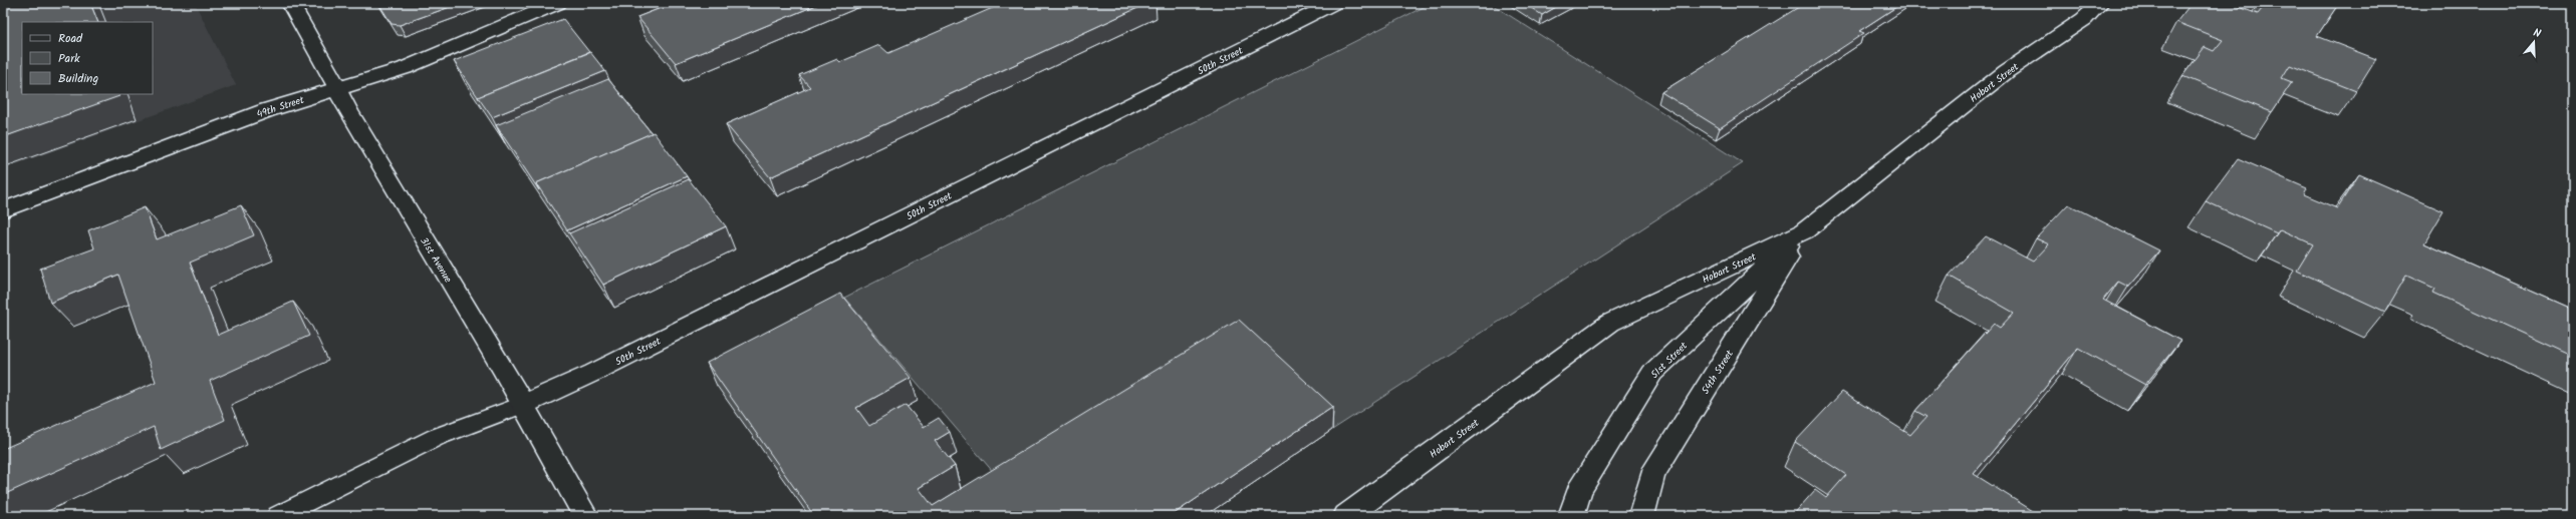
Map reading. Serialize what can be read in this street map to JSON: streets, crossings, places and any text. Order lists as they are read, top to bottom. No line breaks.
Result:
{"streets":{"street":["50th Street","Hobart Street","49th Street","31st Avenue","51st Street","54th Street"]},"crossings":[["50th Street","31st Avenue"],["Hobart Street","51st Street"],["Hobart Street","54th Street"],["49th Street","31st Avenue"],["51st Street","54th Street"]],"legend":["Road","Park","Building"],"north":"top"}
